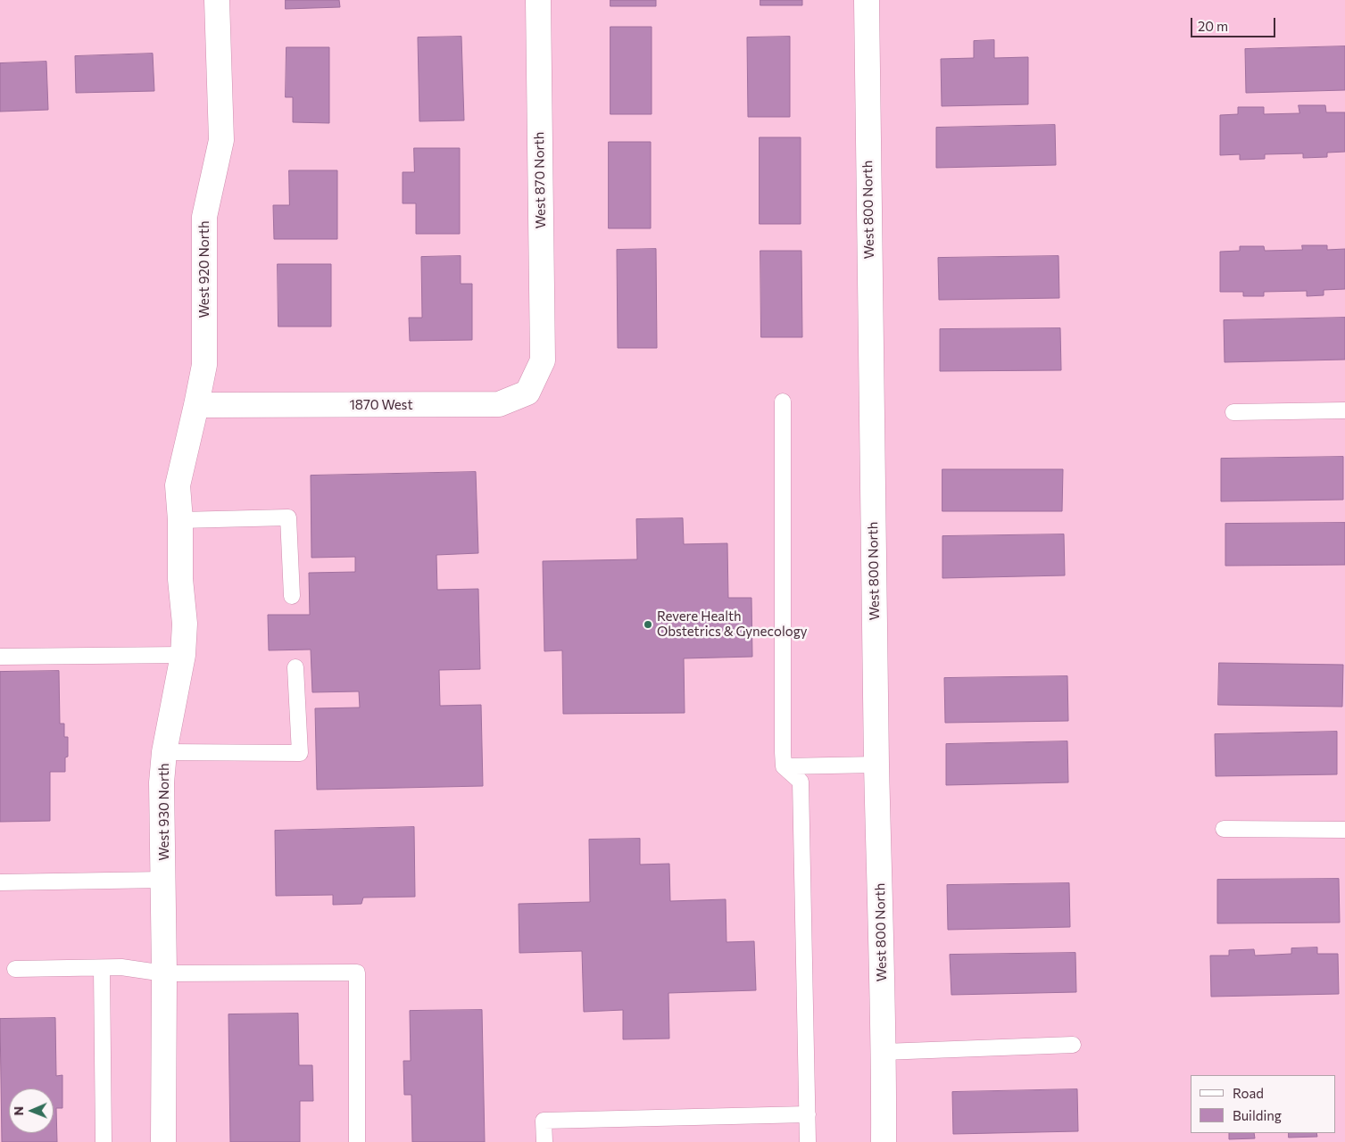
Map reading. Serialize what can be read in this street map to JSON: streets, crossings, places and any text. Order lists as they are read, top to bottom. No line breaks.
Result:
{"streets":{"street":["West 870 North","West 800 North","West 920 North","1870 West","West 930 North"]},"crossings":[["West 870 North","1870 West"],["West 920 North","1870 West"],["West 920 North","West 930 North"],["1870 West","West 930 North"]],"places":["Revere Health Obstetrics & Gynecology"],"legend":["Road","Building"],"scale_bar":"20 m","north":"left"}
